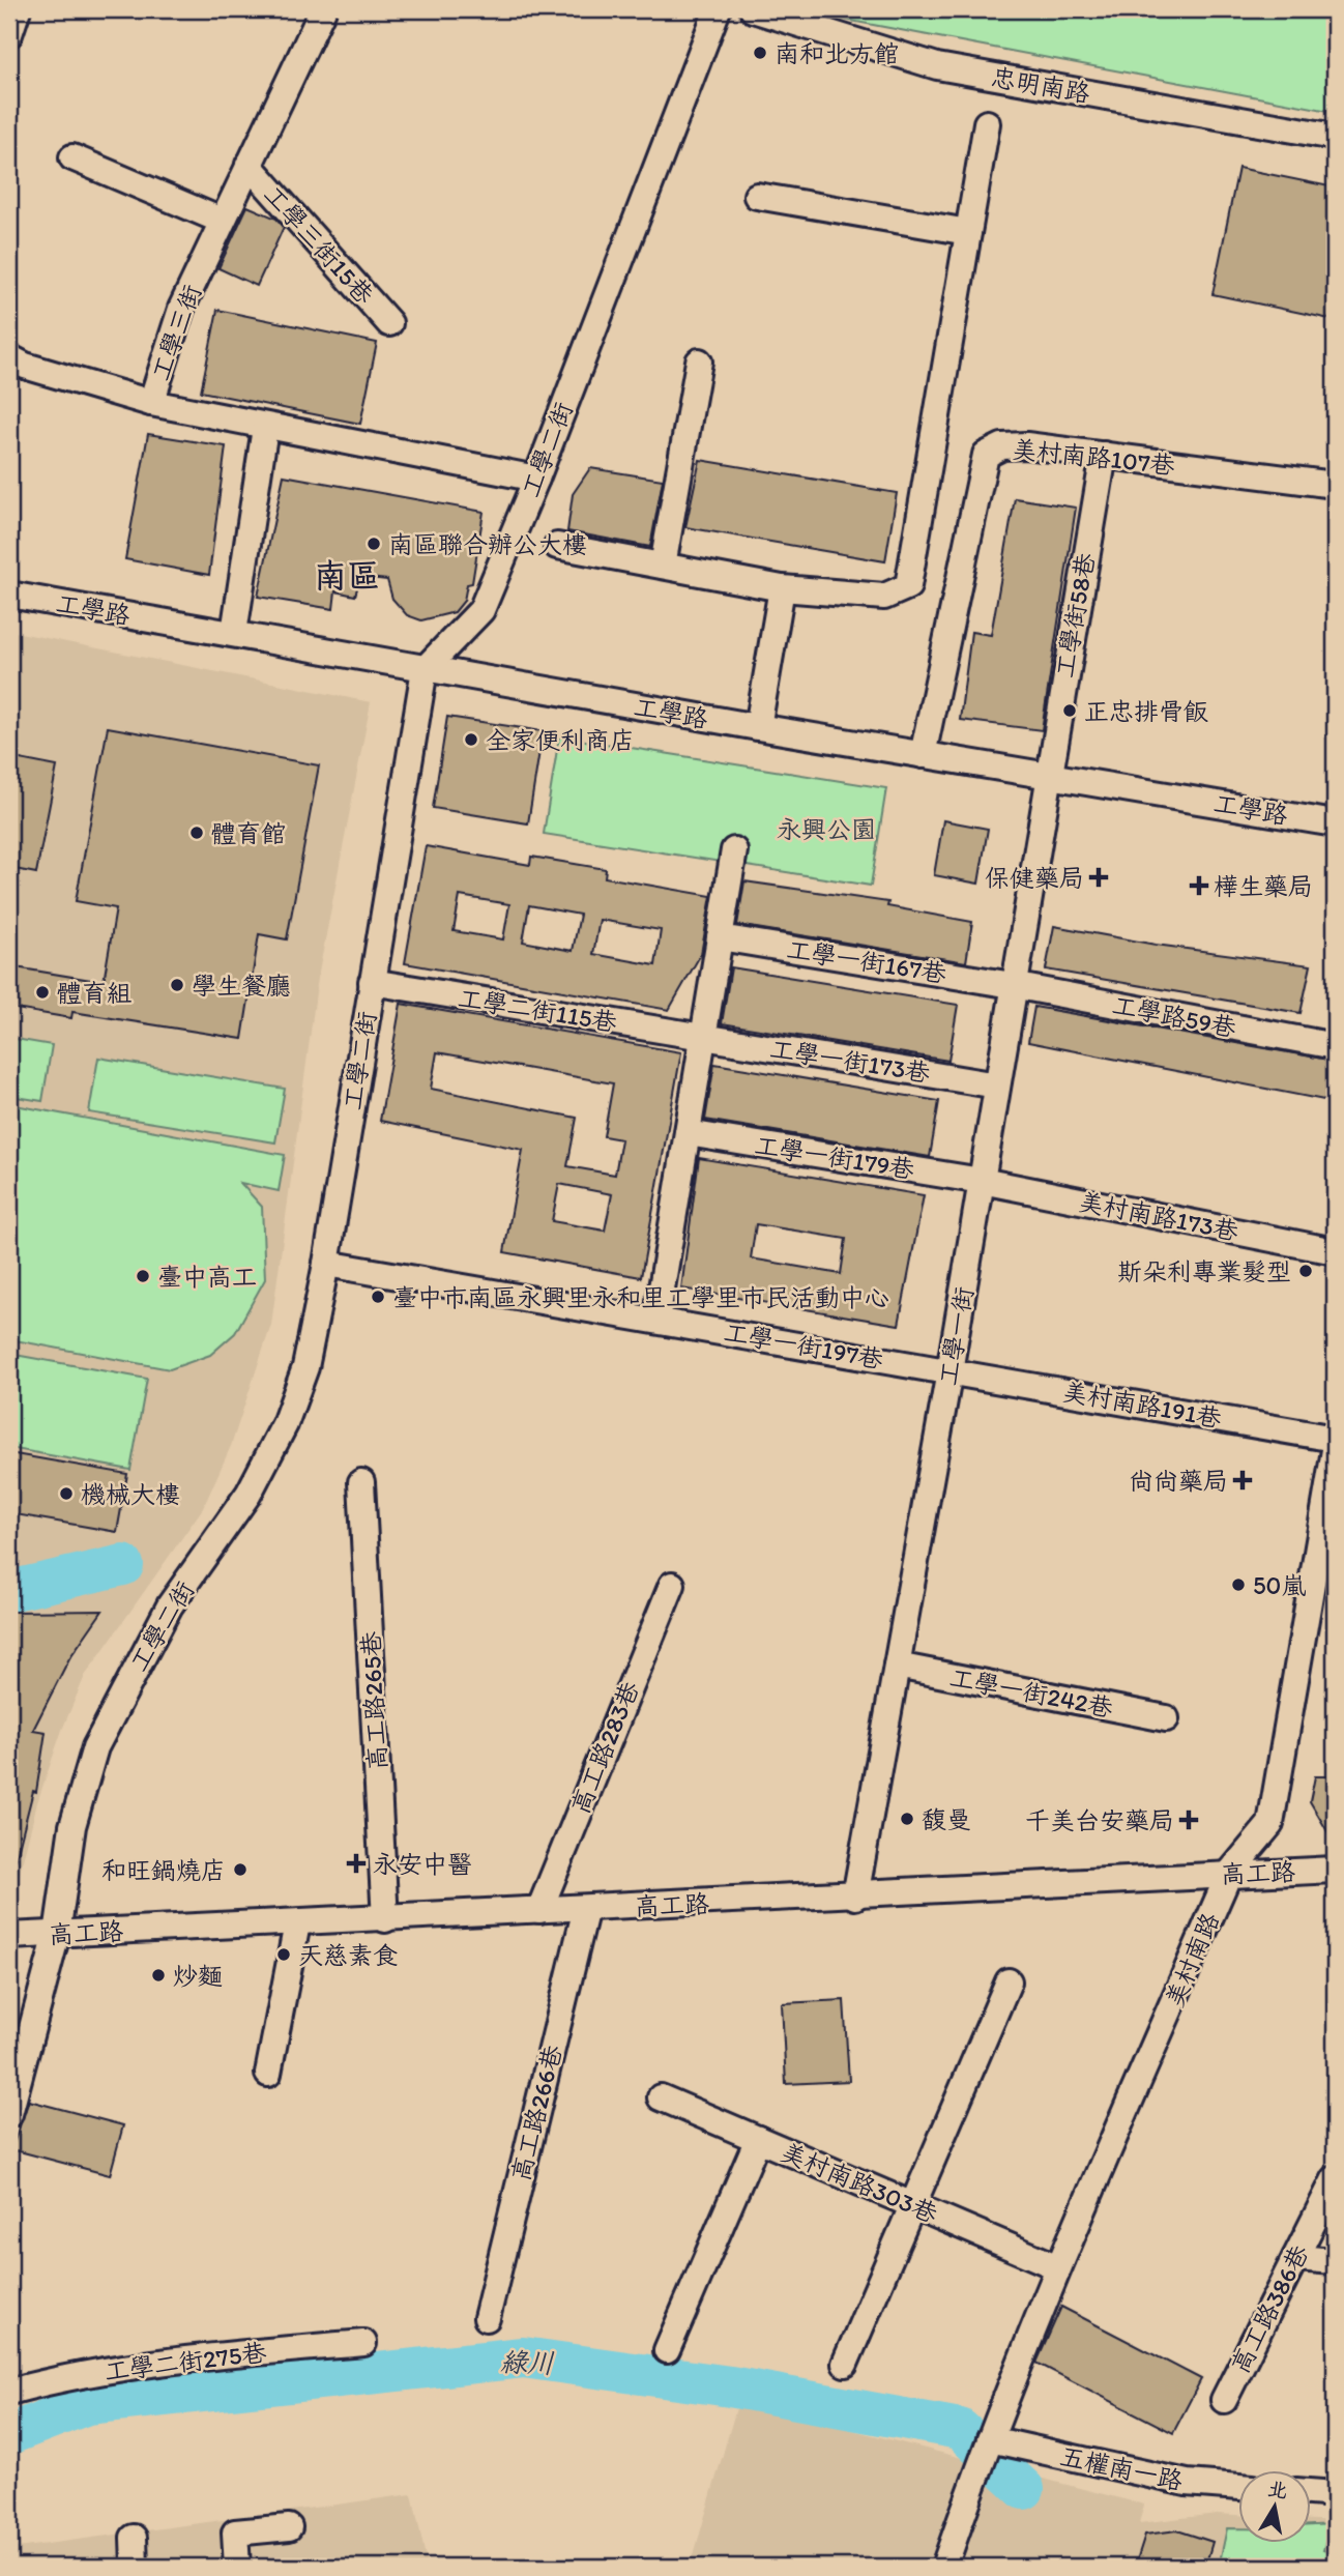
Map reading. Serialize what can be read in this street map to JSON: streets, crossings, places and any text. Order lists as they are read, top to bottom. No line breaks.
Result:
{"streets":{"street":["忠明南路","工學三街15巷","工學三街","工學二街","美村南路107巷","工學路","工學街58巷","工學一街167巷","工學二街115巷","工學路59巷","工學一街173巷","工學一街179巷","美村南路173巷","工學一街","工學一街197巷","美村南路191巷","工學一街242巷","高工路265巷","高工路283巷","高工路","美村南路","高工路266巷","美村南路303巷","高工路386巷","工學二街275巷","五權南一路"]},"crossings":[["工學三街15巷","工學三街"],["工學三街","工學二街"],["工學二街","工學路"],["工學二街","工學二街115巷"],["工學二街","工學一街197巷"],["工學二街","高工路"],["美村南路107巷","工學路"],["美村南路107巷","工學街58巷"],["工學路","工學街58巷"],["工學路","工學一街"],["工學街58巷","工學一街"],["工學一街167巷","工學路59巷"],["工學一街167巷","工學一街"],["工學二街115巷","工學一街173巷"],["工學路59巷","工學一街"],["工學一街173巷","工學一街"],["工學一街179巷","美村南路173巷"],["工學一街179巷","工學一街"],["美村南路173巷","工學一街"],["工學一街","工學一街197巷"],["工學一街","美村南路191巷"],["工學一街","工學一街242巷"],["工學一街","高工路"],["工學一街197巷","美村南路191巷"],["高工路265巷","高工路"],["高工路283巷","高工路"],["高工路","美村南路"],["高工路","高工路266巷"],["美村南路","美村南路303巷"],["美村南路","五權南一路"]],"districts":["南區"],"water":["綠川"],"parks":["永興公園"],"places":{"other":["南和北方館","南區聯合辦公大樓","正忠排骨飯","全家便利商店","體育館","學生餐廳","體育組","斯朵利專業髮型","臺中高工","臺中市南區永興里永和里工學里市民活動中心","機械大樓","50嵐","馥曼","和旺鍋燒店","天慈素食","炒麵"],"health":["保健藥局","樺生藥局","尚尚藥局","千美台安藥局","永安中醫"]},"north":"top"}
